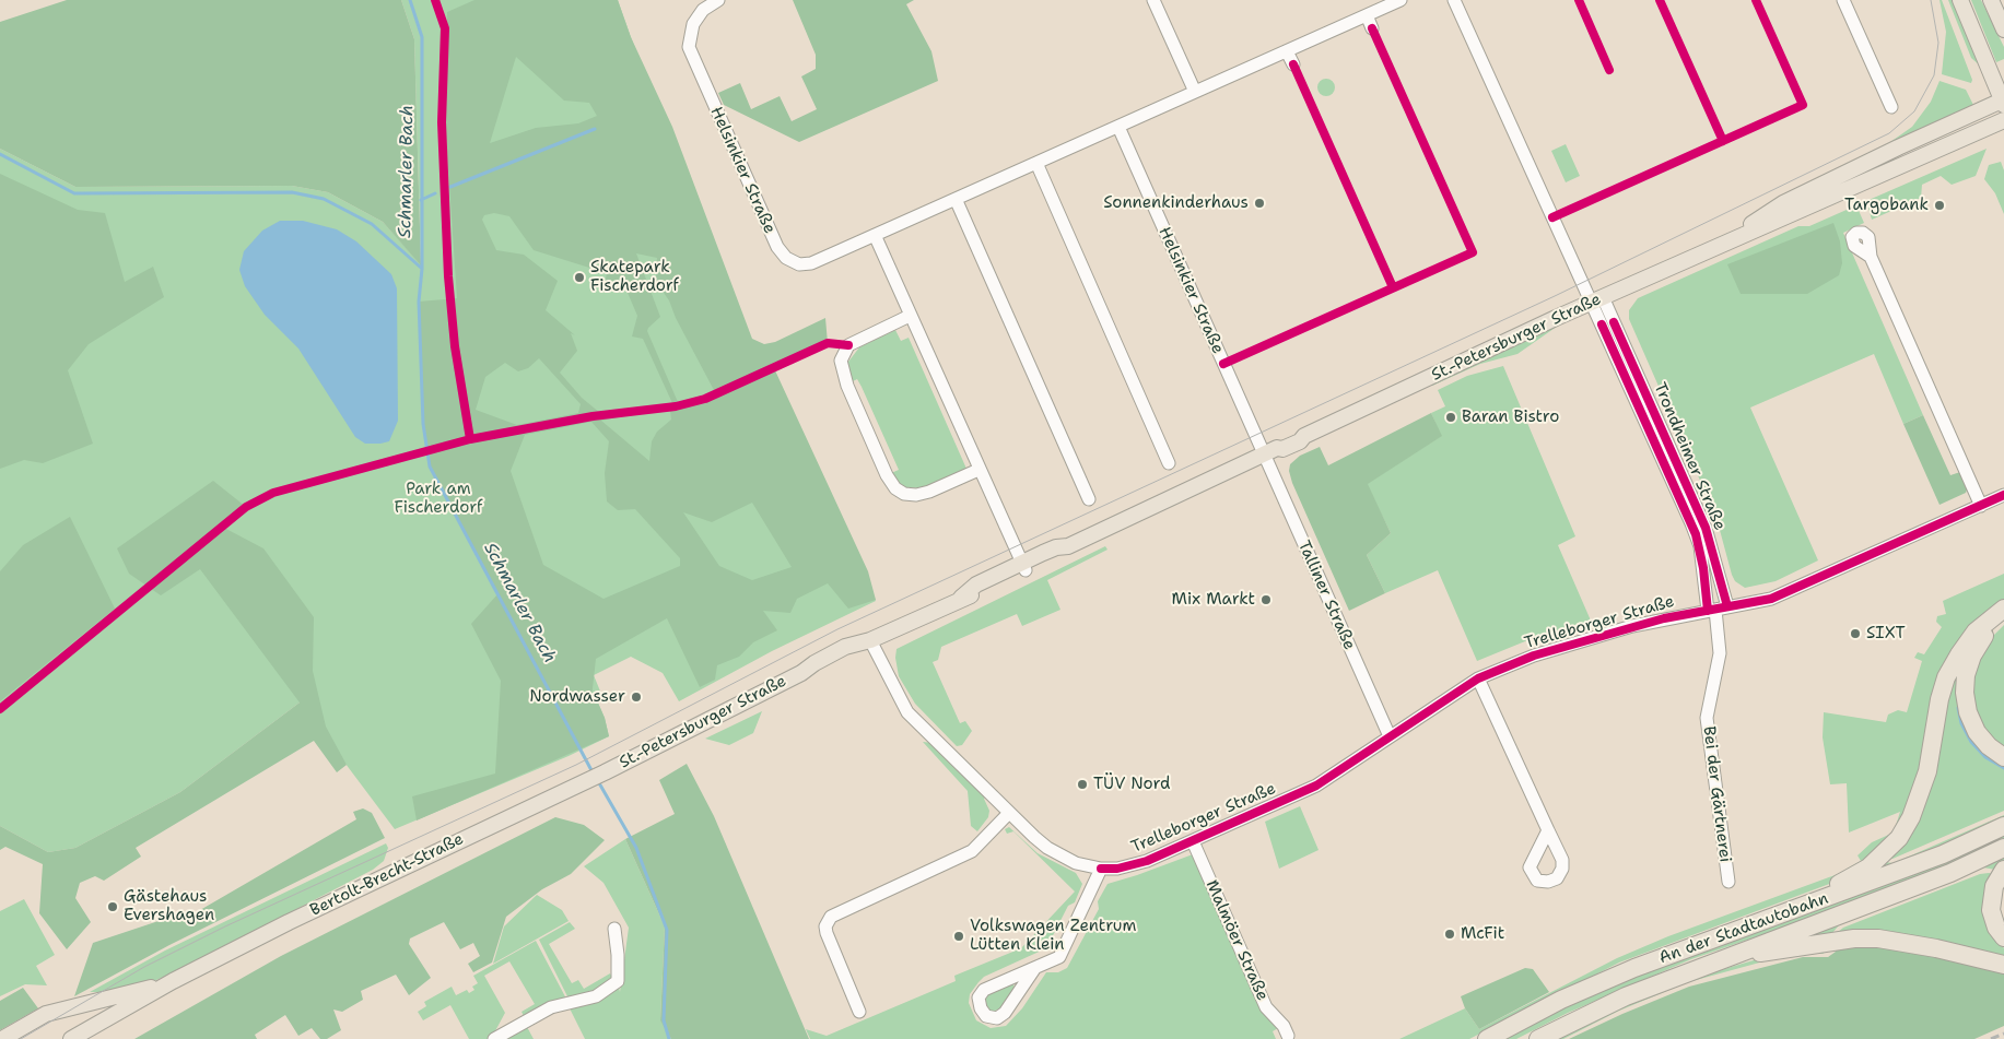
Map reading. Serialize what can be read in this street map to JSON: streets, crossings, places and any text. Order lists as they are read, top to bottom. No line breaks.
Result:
{"streets":{"highway":["An der Stadtautobahn"],"main road":["St.-Petersburger Straße","Bertolt-Brecht-Straße"],"street":["Helsinkier Straße","Trondheimer Straße","Talliner Straße","Trelleborger Straße","Bei der Gärtnerei","Malmöer Straße"]},"crossings":[["Helsinkier Straße","St.-Petersburger Straße"],["Helsinkier Straße","Talliner Straße"],["St.-Petersburger Straße","Trondheimer Straße"],["St.-Petersburger Straße","Talliner Straße"],["St.-Petersburger Straße","Trelleborger Straße"],["St.-Petersburger Straße","Bertolt-Brecht-Straße"],["Trondheimer Straße","Trelleborger Straße"],["Trondheimer Straße","Bei der Gärtnerei"],["Talliner Straße","Trelleborger Straße"],["Trelleborger Straße","Bei der Gärtnerei"],["Trelleborger Straße","Malmöer Straße"]],"water":["Schmarler Bach"],"parks":["Park am Fischerdorf"],"places":["Sonnenkinderhaus","Targobank","Skatepark Fischerdorf","Baran Bistro","Mix Markt","SIXT","Nordwasser","TÜV Nord","Gästehaus Evershagen","McFit","Volkswagen Zentrum Lütten Klein"]}
